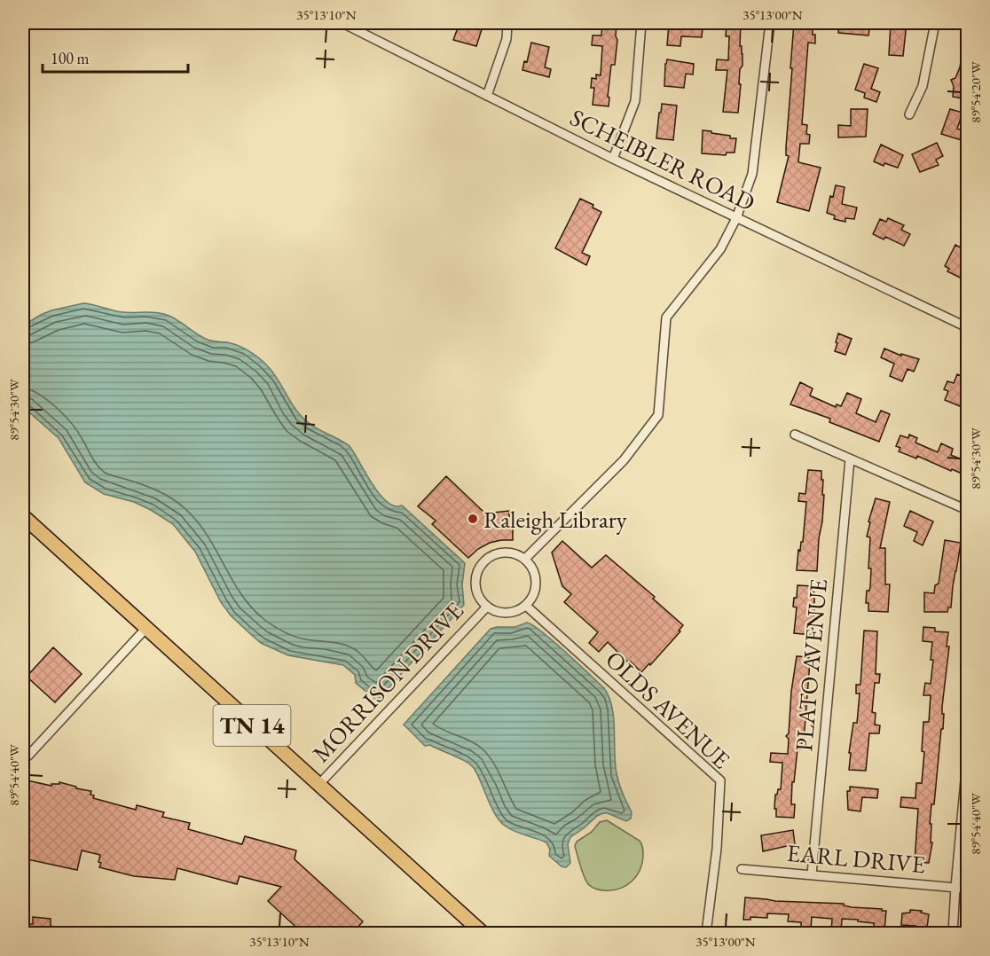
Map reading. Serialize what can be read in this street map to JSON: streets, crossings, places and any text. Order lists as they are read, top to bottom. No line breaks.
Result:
{"streets":{"main road":["TN 14"],"street":["SCHEIBLER ROAD","PLATO AVENUE","MORRISON DRIVE","OLDS AVENUE","EARL DRIVE"]},"crossings":[["PLATO AVENUE","EARL DRIVE"],["MORRISON DRIVE","OLDS AVENUE"],["MORRISON DRIVE","TN 14"]],"places":["Raleigh Library"],"scale_bar":"100 m","coordinates":["35°13'10\"N","35°13'00\"N","89°54'20\"W","89°54'30\"W","89°54'40\"W"]}
